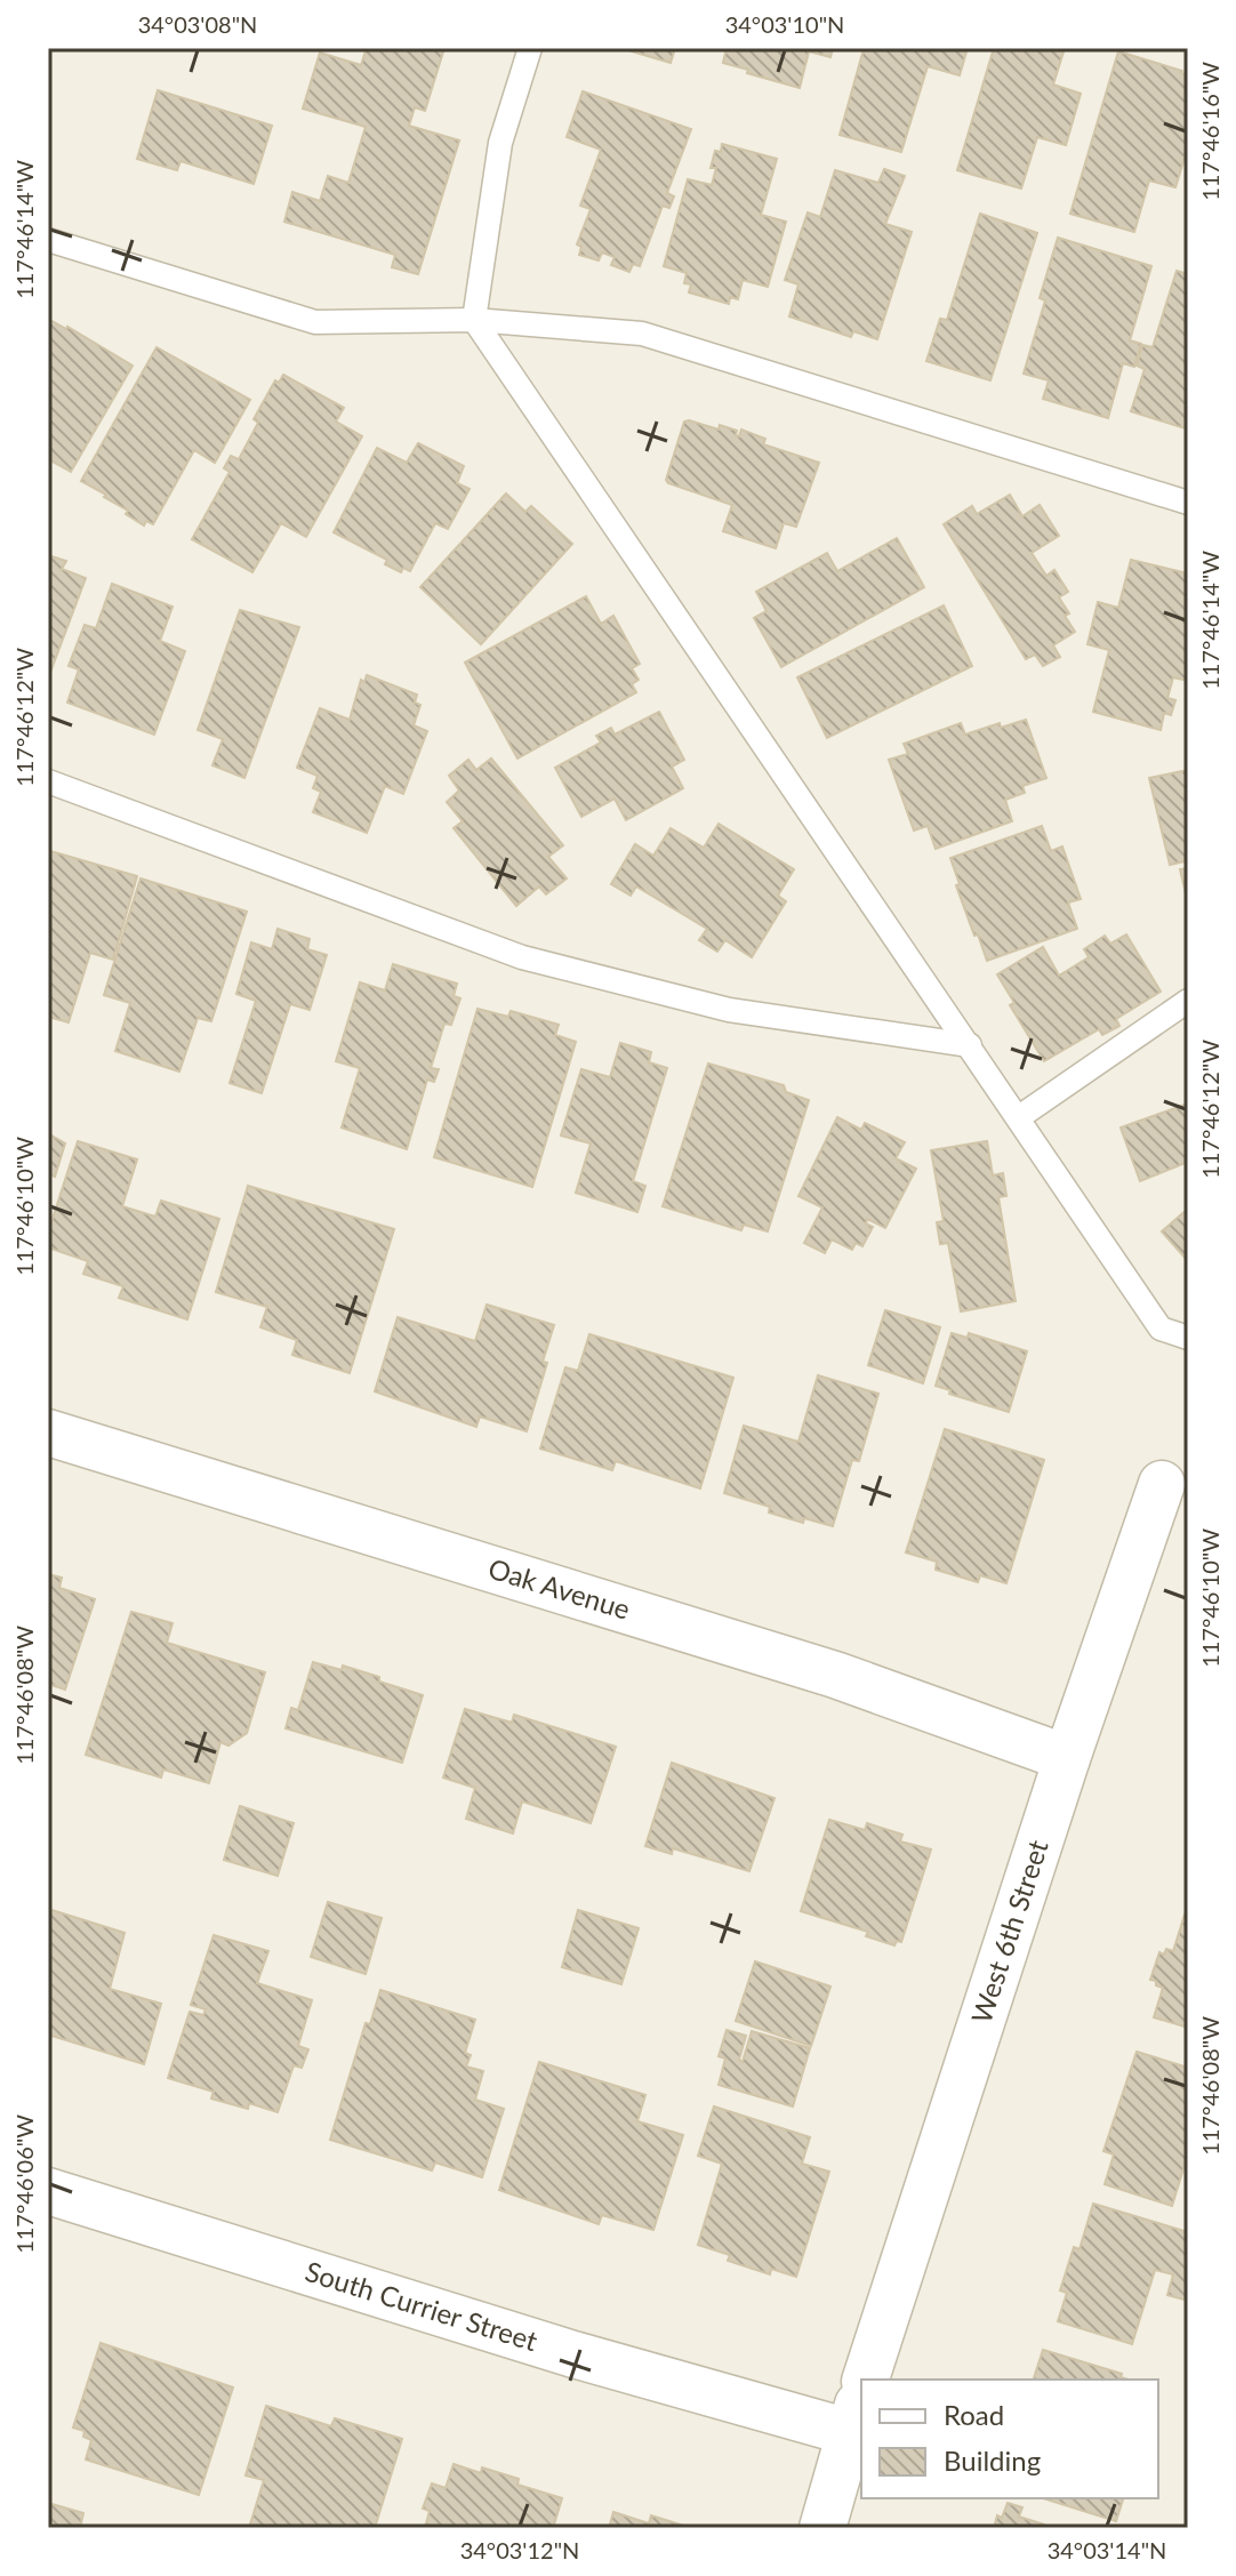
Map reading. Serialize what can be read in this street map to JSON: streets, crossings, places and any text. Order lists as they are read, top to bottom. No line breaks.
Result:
{"streets":{"street":["Oak Avenue","West 6th Street","South Currier Street"]},"crossings":[["Oak Avenue","West 6th Street"],["West 6th Street","South Currier Street"]],"legend":["Road","Building"],"coordinates":["34°03'08\"N","34°03'10\"N","117°46'16\"W","117°46'14\"W","117°46'12\"W","117°46'10\"W","117°46'08\"W","117°46'06\"W","34°03'12\"N","34°03'14\"N"]}
